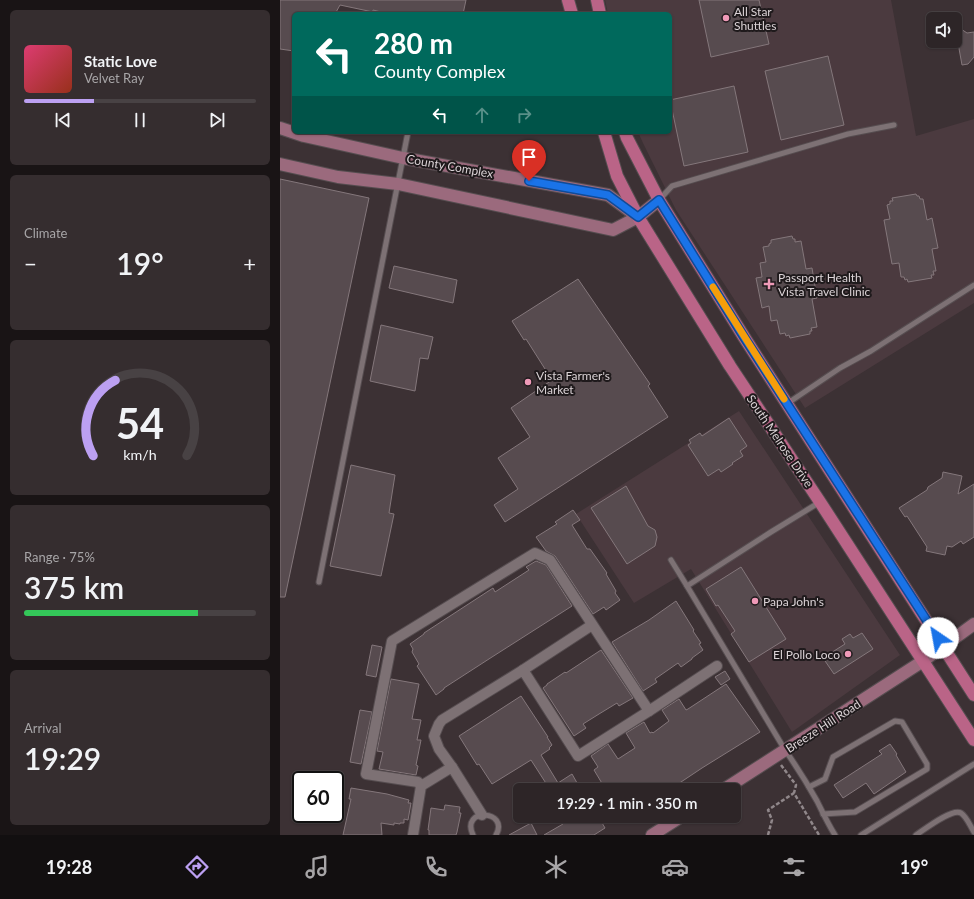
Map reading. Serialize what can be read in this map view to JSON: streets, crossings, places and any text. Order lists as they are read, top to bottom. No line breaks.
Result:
{"streets":{"main road":["South Melrose Drive"],"street":["County Complex","Breeze Hill Road"]},"crossings":[["County Complex","South Melrose Drive"],["South Melrose Drive","Breeze Hill Road"]],"places":{"other":["All Star Shuttles","Vista Farmer's Market","Papa John's","El Pollo Loco"],"health":["Passport Health Vista Travel Clinic"]},"page":{"turn":["280 m","County Complex"],"song":["Static Love","Velvet Ray"],"tile":["Climate",["Range · 75%","375 km"],["Arrival","19:29"]],"heat":["−","19°","+"],"limit":"60","trip":"19:29 · 1 min · 350 m","tabs":["19:28","19°"],"gauge":["54","km/h"]}}
